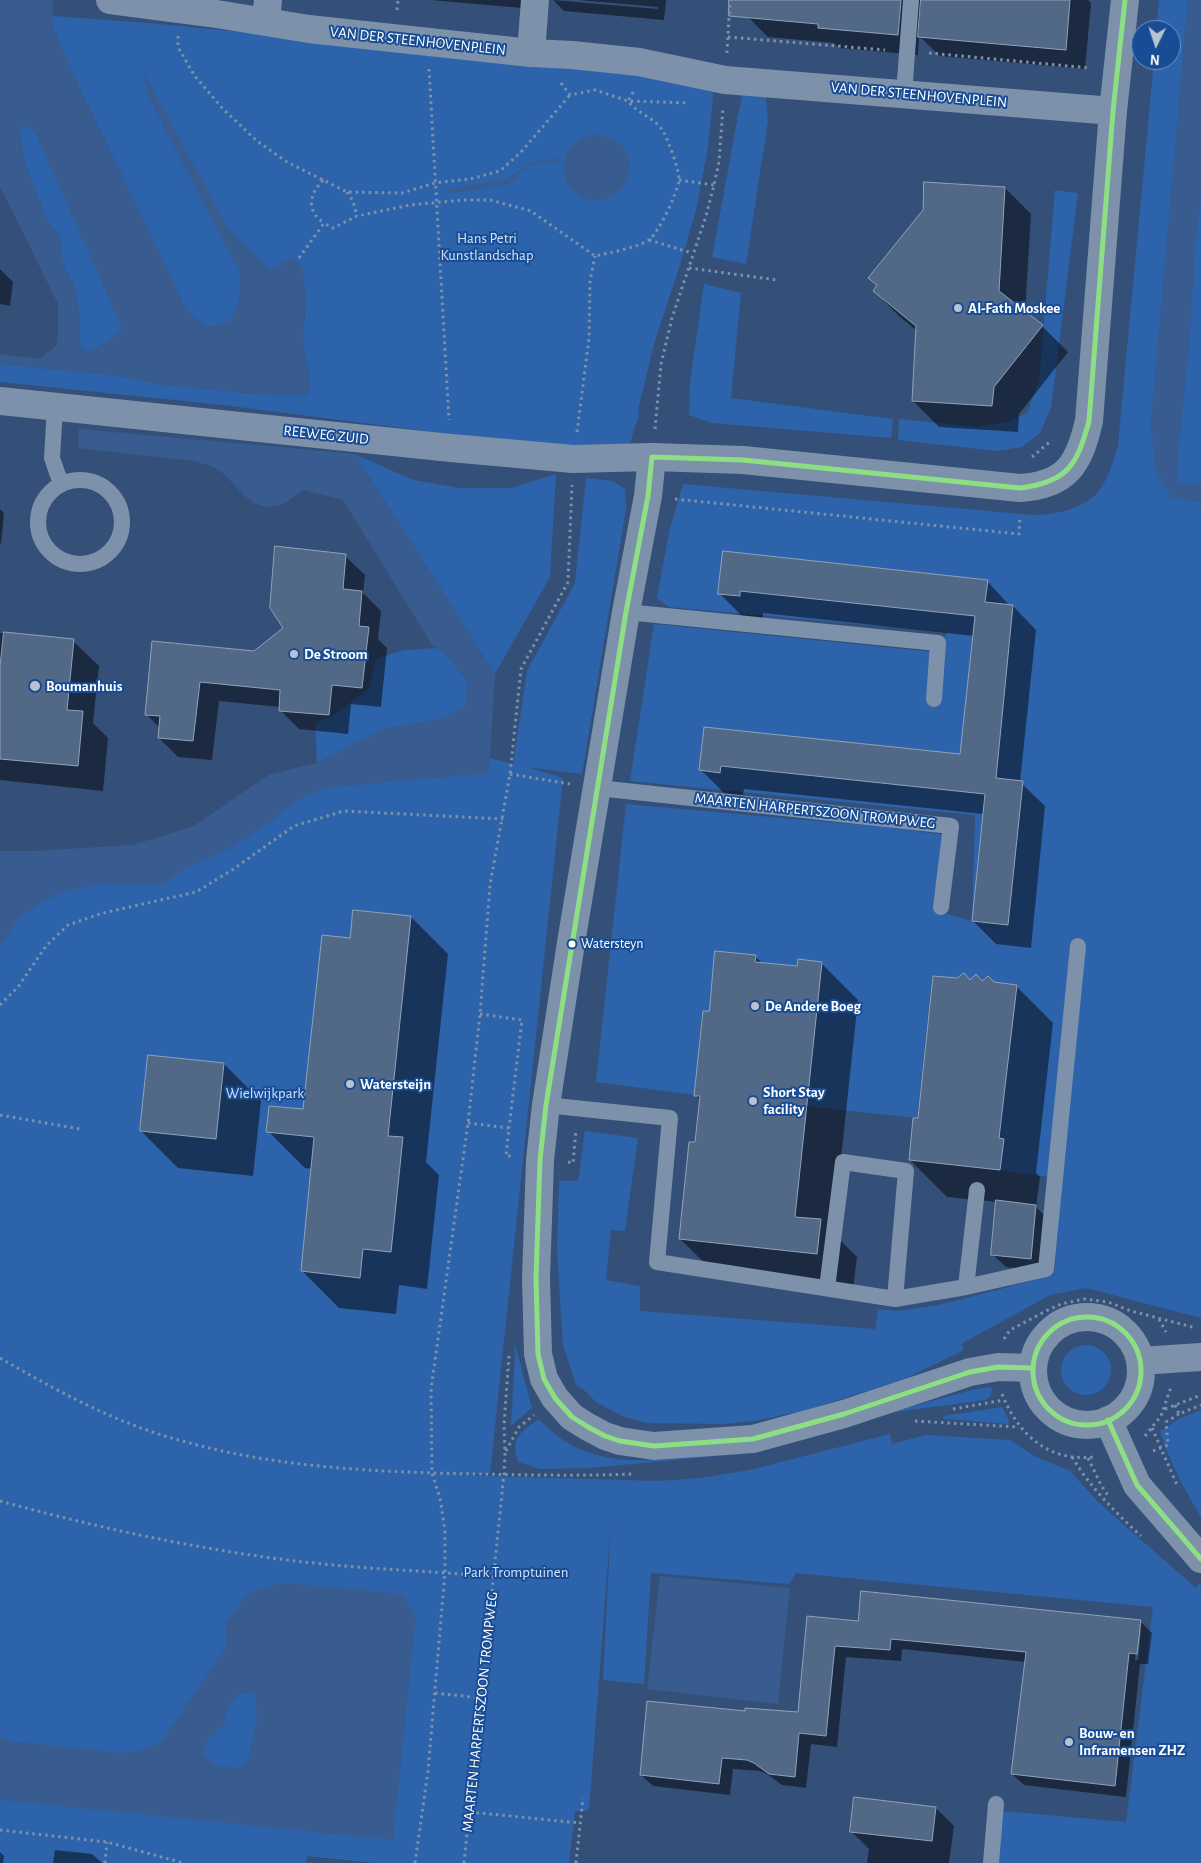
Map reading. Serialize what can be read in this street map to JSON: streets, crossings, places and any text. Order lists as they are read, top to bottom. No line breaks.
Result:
{"streets":{"street":["VAN DER STEENHOVENPLEIN","REEWEG ZUID"],"lane":["MAARTEN HARPERTSZOON TROMPWEG"]},"crossings":[["VAN DER STEENHOVENPLEIN","REEWEG ZUID"]],"parks":["Hans Petri Kunstlandschap","Wielwijkpark","Park Tromptuinen"],"places":["Al-Fath Moskee","De Stroom","Boumanhuis","Watersteyn","De Andere Boeg","Watersteijn","Short Stay facility","Bouw- en Inframensen ZHZ"],"north":"bottom"}
